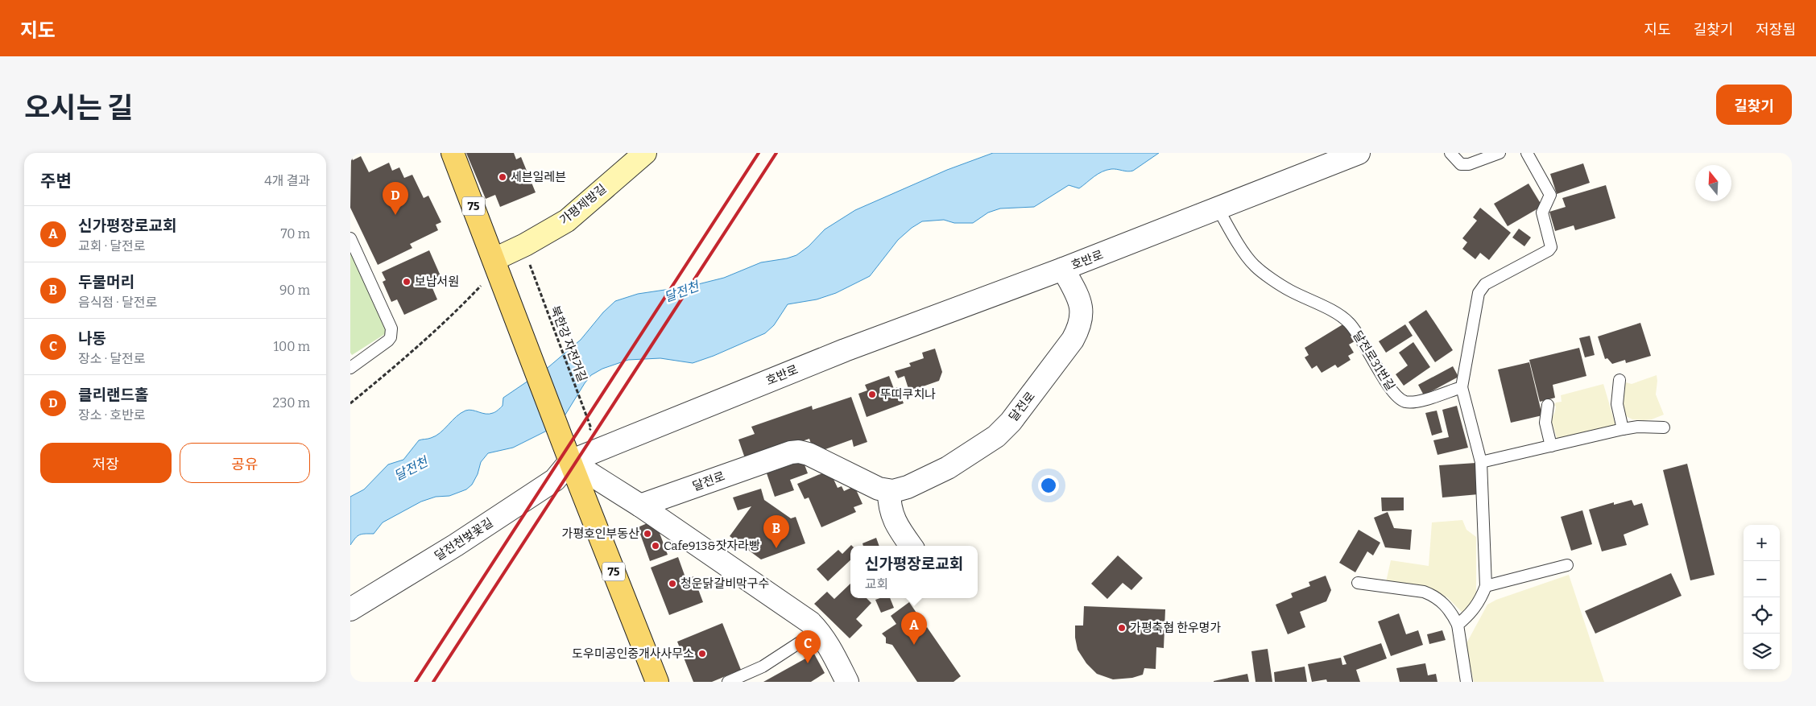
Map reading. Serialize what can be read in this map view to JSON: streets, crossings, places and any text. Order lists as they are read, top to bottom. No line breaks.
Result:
{"streets":{"main road":["75"],"street":["가평제방길","호반로","달전로","달전천벚꽃길"],"lane":["달전로31번길"],"path":["북한강 자전거길"]},"crossings":[["가평제방길","75"],["75","호반로"],["75","달전천벚꽃길"],["호반로","달전로31번길"],["호반로","달전로"],["호반로","달전천벚꽃길"]],"water":["달전천"],"places":["세븐일레븐","보납서원","뚜띠쿠치나","가평호인부동산","Cafe913&잣자라빵","청운닭갈비막구수","가평축협 한우명가","도우미공인중개사사무소"],"north":"top","page":{"header":"지도","nav":["지도","길찾기","저장됨"],"title":"오시는 길","buttons":["길찾기",["저장","공유"]],"heading":["주변","4개 결과"],"pins":["D","B","A","C"],"list":[{"mark":"A","name":"신가평장로교회","note":"교회 · 달전로","value":"70 m"},{"mark":"B","name":"두물머리","note":"음식점 · 달전로","value":"90 m"},{"mark":"C","name":"나동","note":"장소 · 달전로","value":"100 m"},{"mark":"D","name":"클리랜드홀","note":"장소 · 호반로","value":"230 m"}],"map_buttons":["+","−"],"popup":["신가평장로교회","교회"]}}
